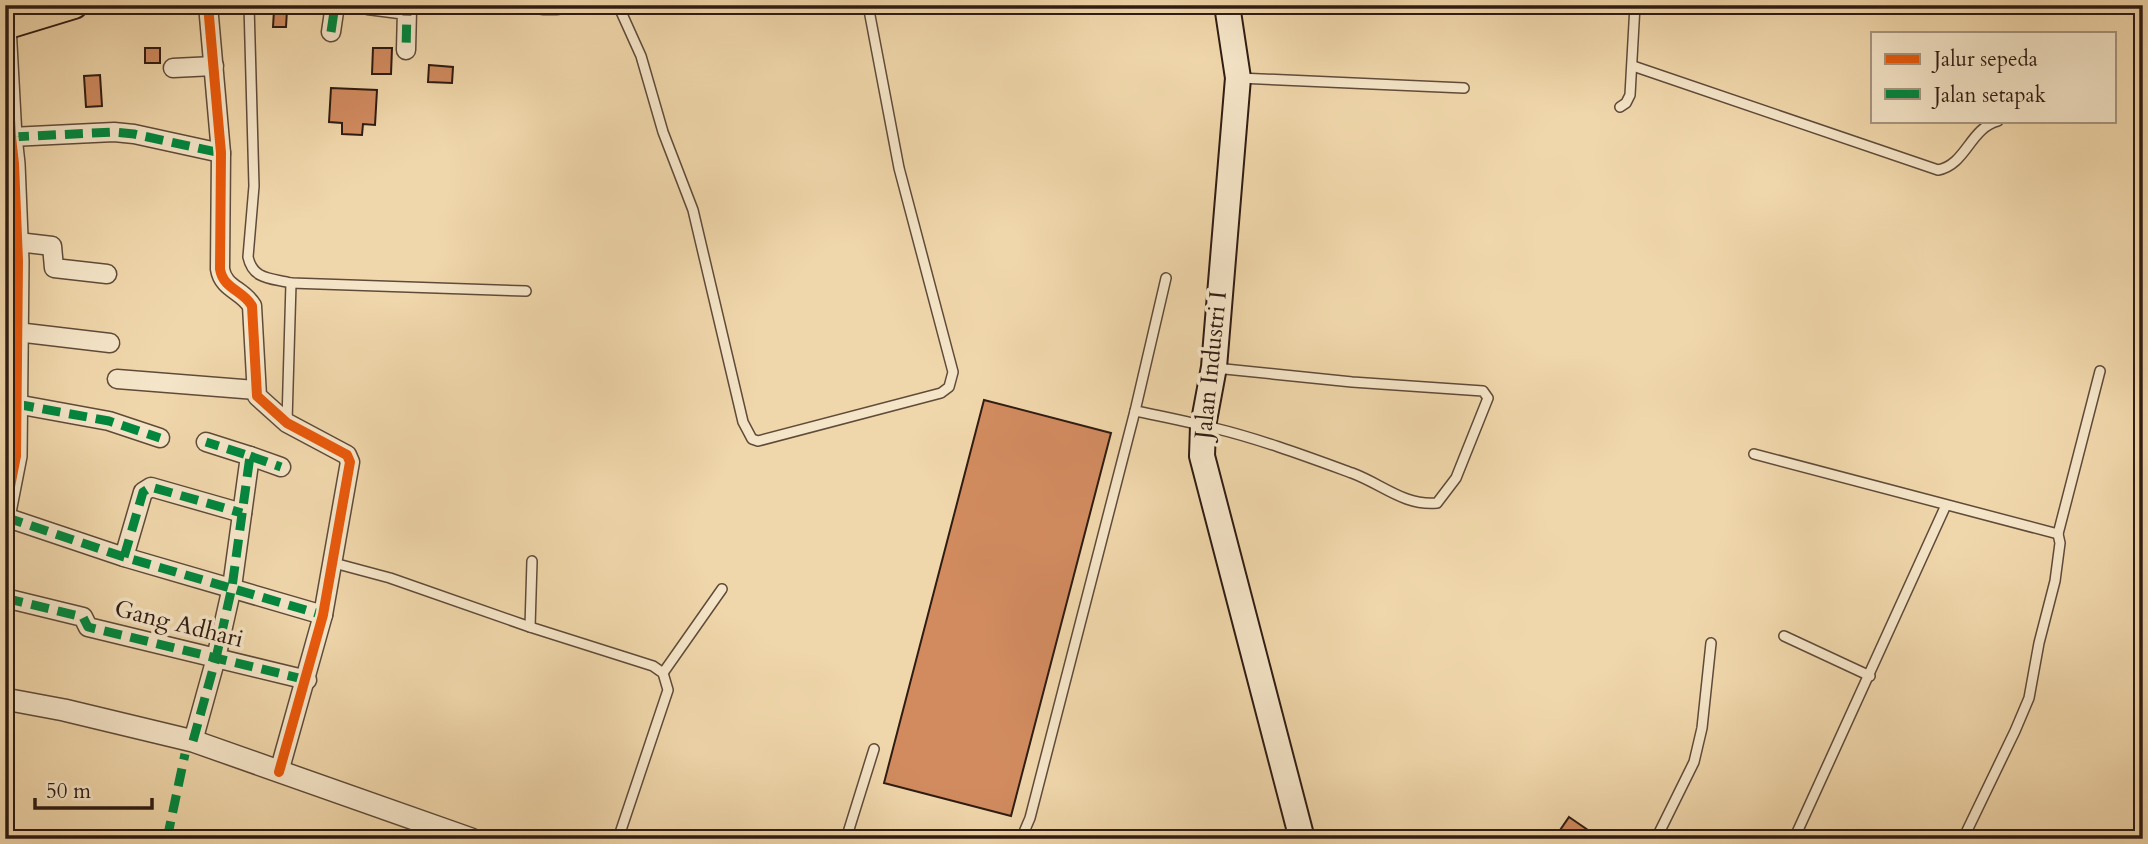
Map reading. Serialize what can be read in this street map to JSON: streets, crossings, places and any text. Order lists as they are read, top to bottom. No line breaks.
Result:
{"streets":{"main road":["Jalan Industri I"],"street":["Gang Adhari"]},"legend":["Jalur sepeda","Jalan setapak"],"scale_bar":"50 m"}
